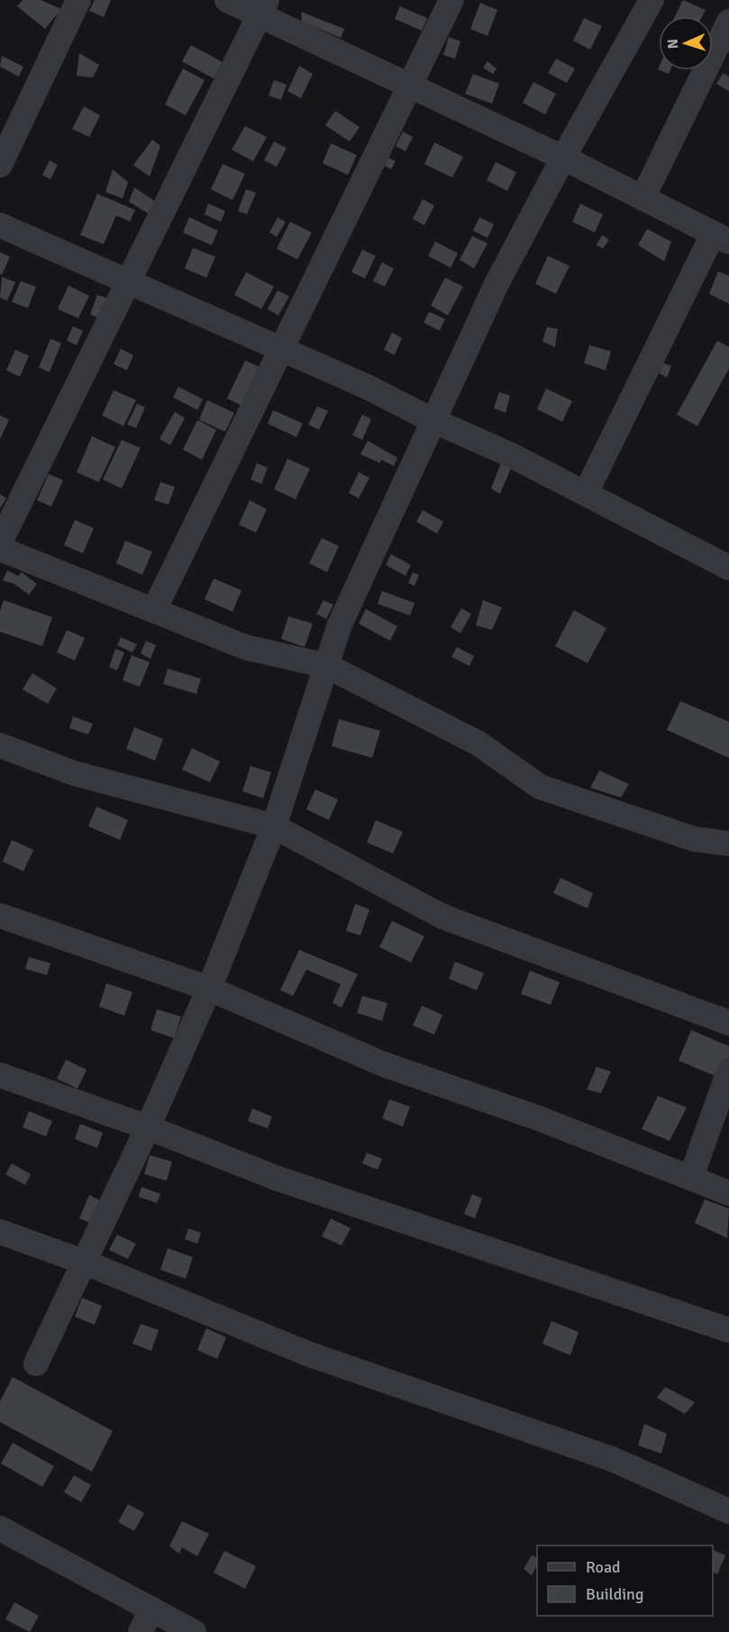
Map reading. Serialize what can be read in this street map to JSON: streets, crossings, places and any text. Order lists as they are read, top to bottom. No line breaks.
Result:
{"legend":["Road","Building"],"north":"left"}
